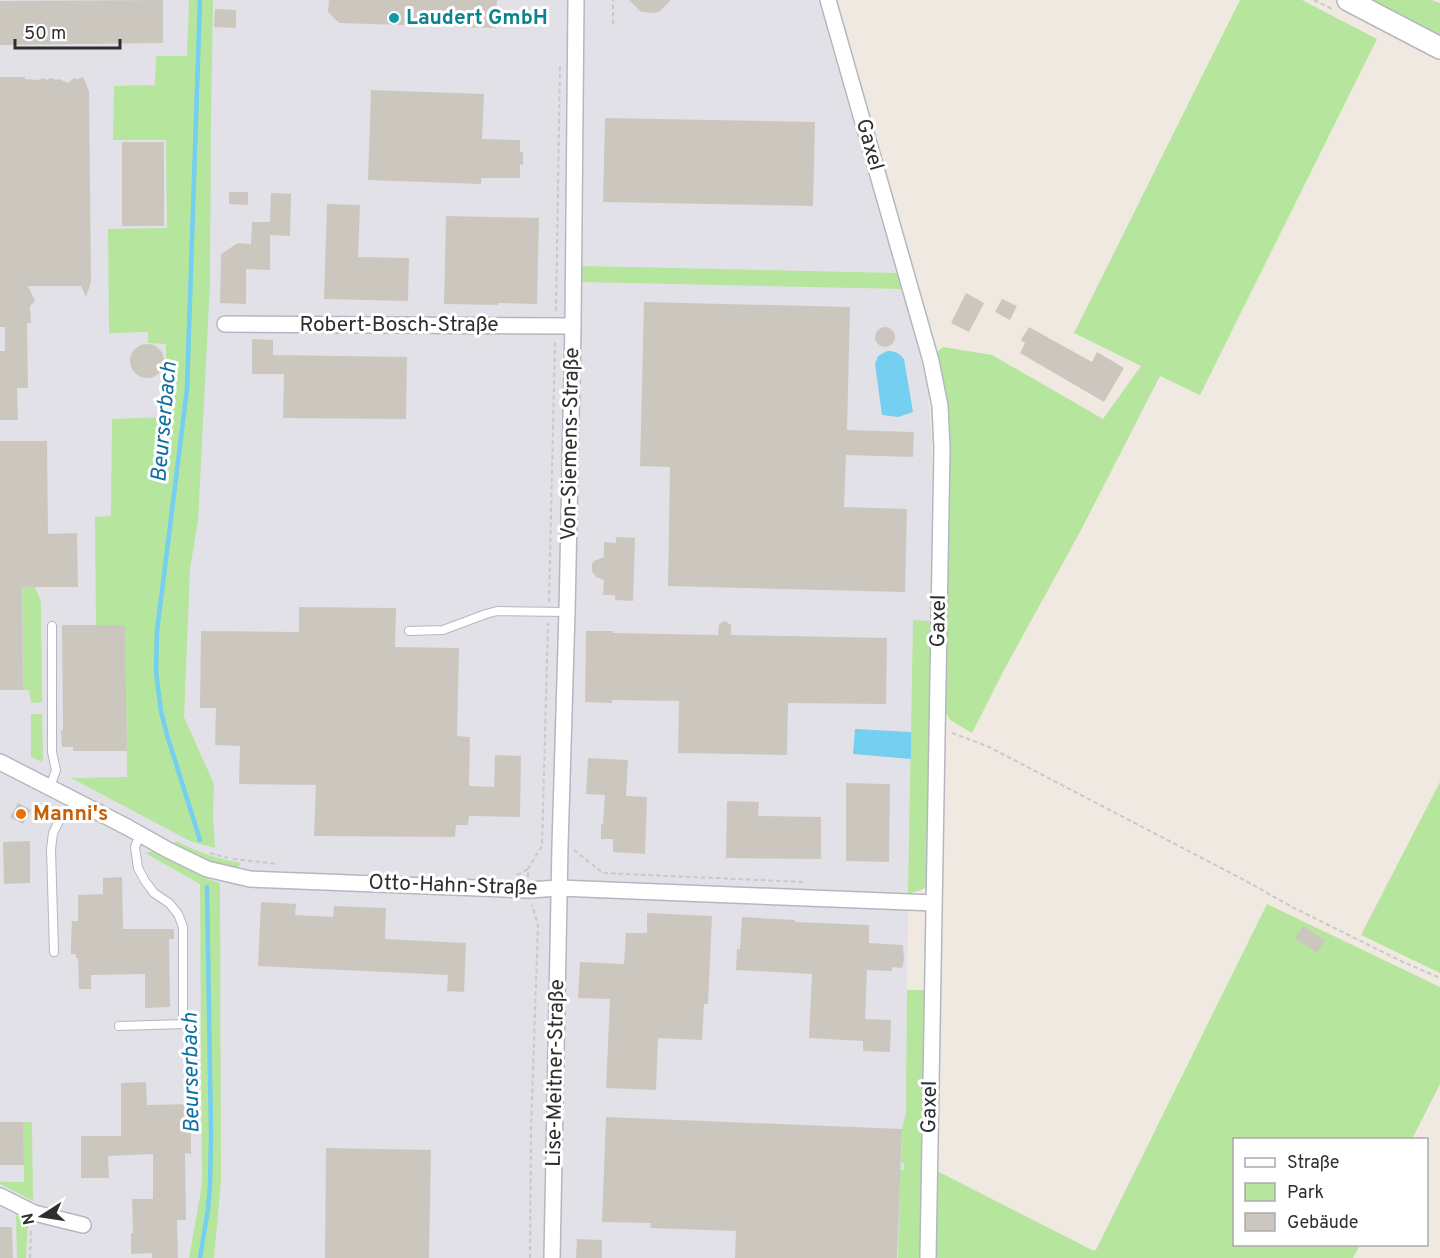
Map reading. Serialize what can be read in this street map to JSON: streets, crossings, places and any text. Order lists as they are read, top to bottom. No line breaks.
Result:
{"streets":{"street":["Gaxel","Robert-Bosch-Straße","Von-Siemens-Straße","Otto-Hahn-Straße","Lise-Meitner-Straße"]},"crossings":[["Gaxel","Otto-Hahn-Straße"],["Robert-Bosch-Straße","Von-Siemens-Straße"],["Von-Siemens-Straße","Otto-Hahn-Straße"],["Von-Siemens-Straße","Lise-Meitner-Straße"],["Otto-Hahn-Straße","Lise-Meitner-Straße"]],"water":["Beurserbach"],"places":["Laudert GmbH","Manni's"],"legend":["Straße","Park","Gebäude"],"scale_bar":"50 m","north":"left"}
